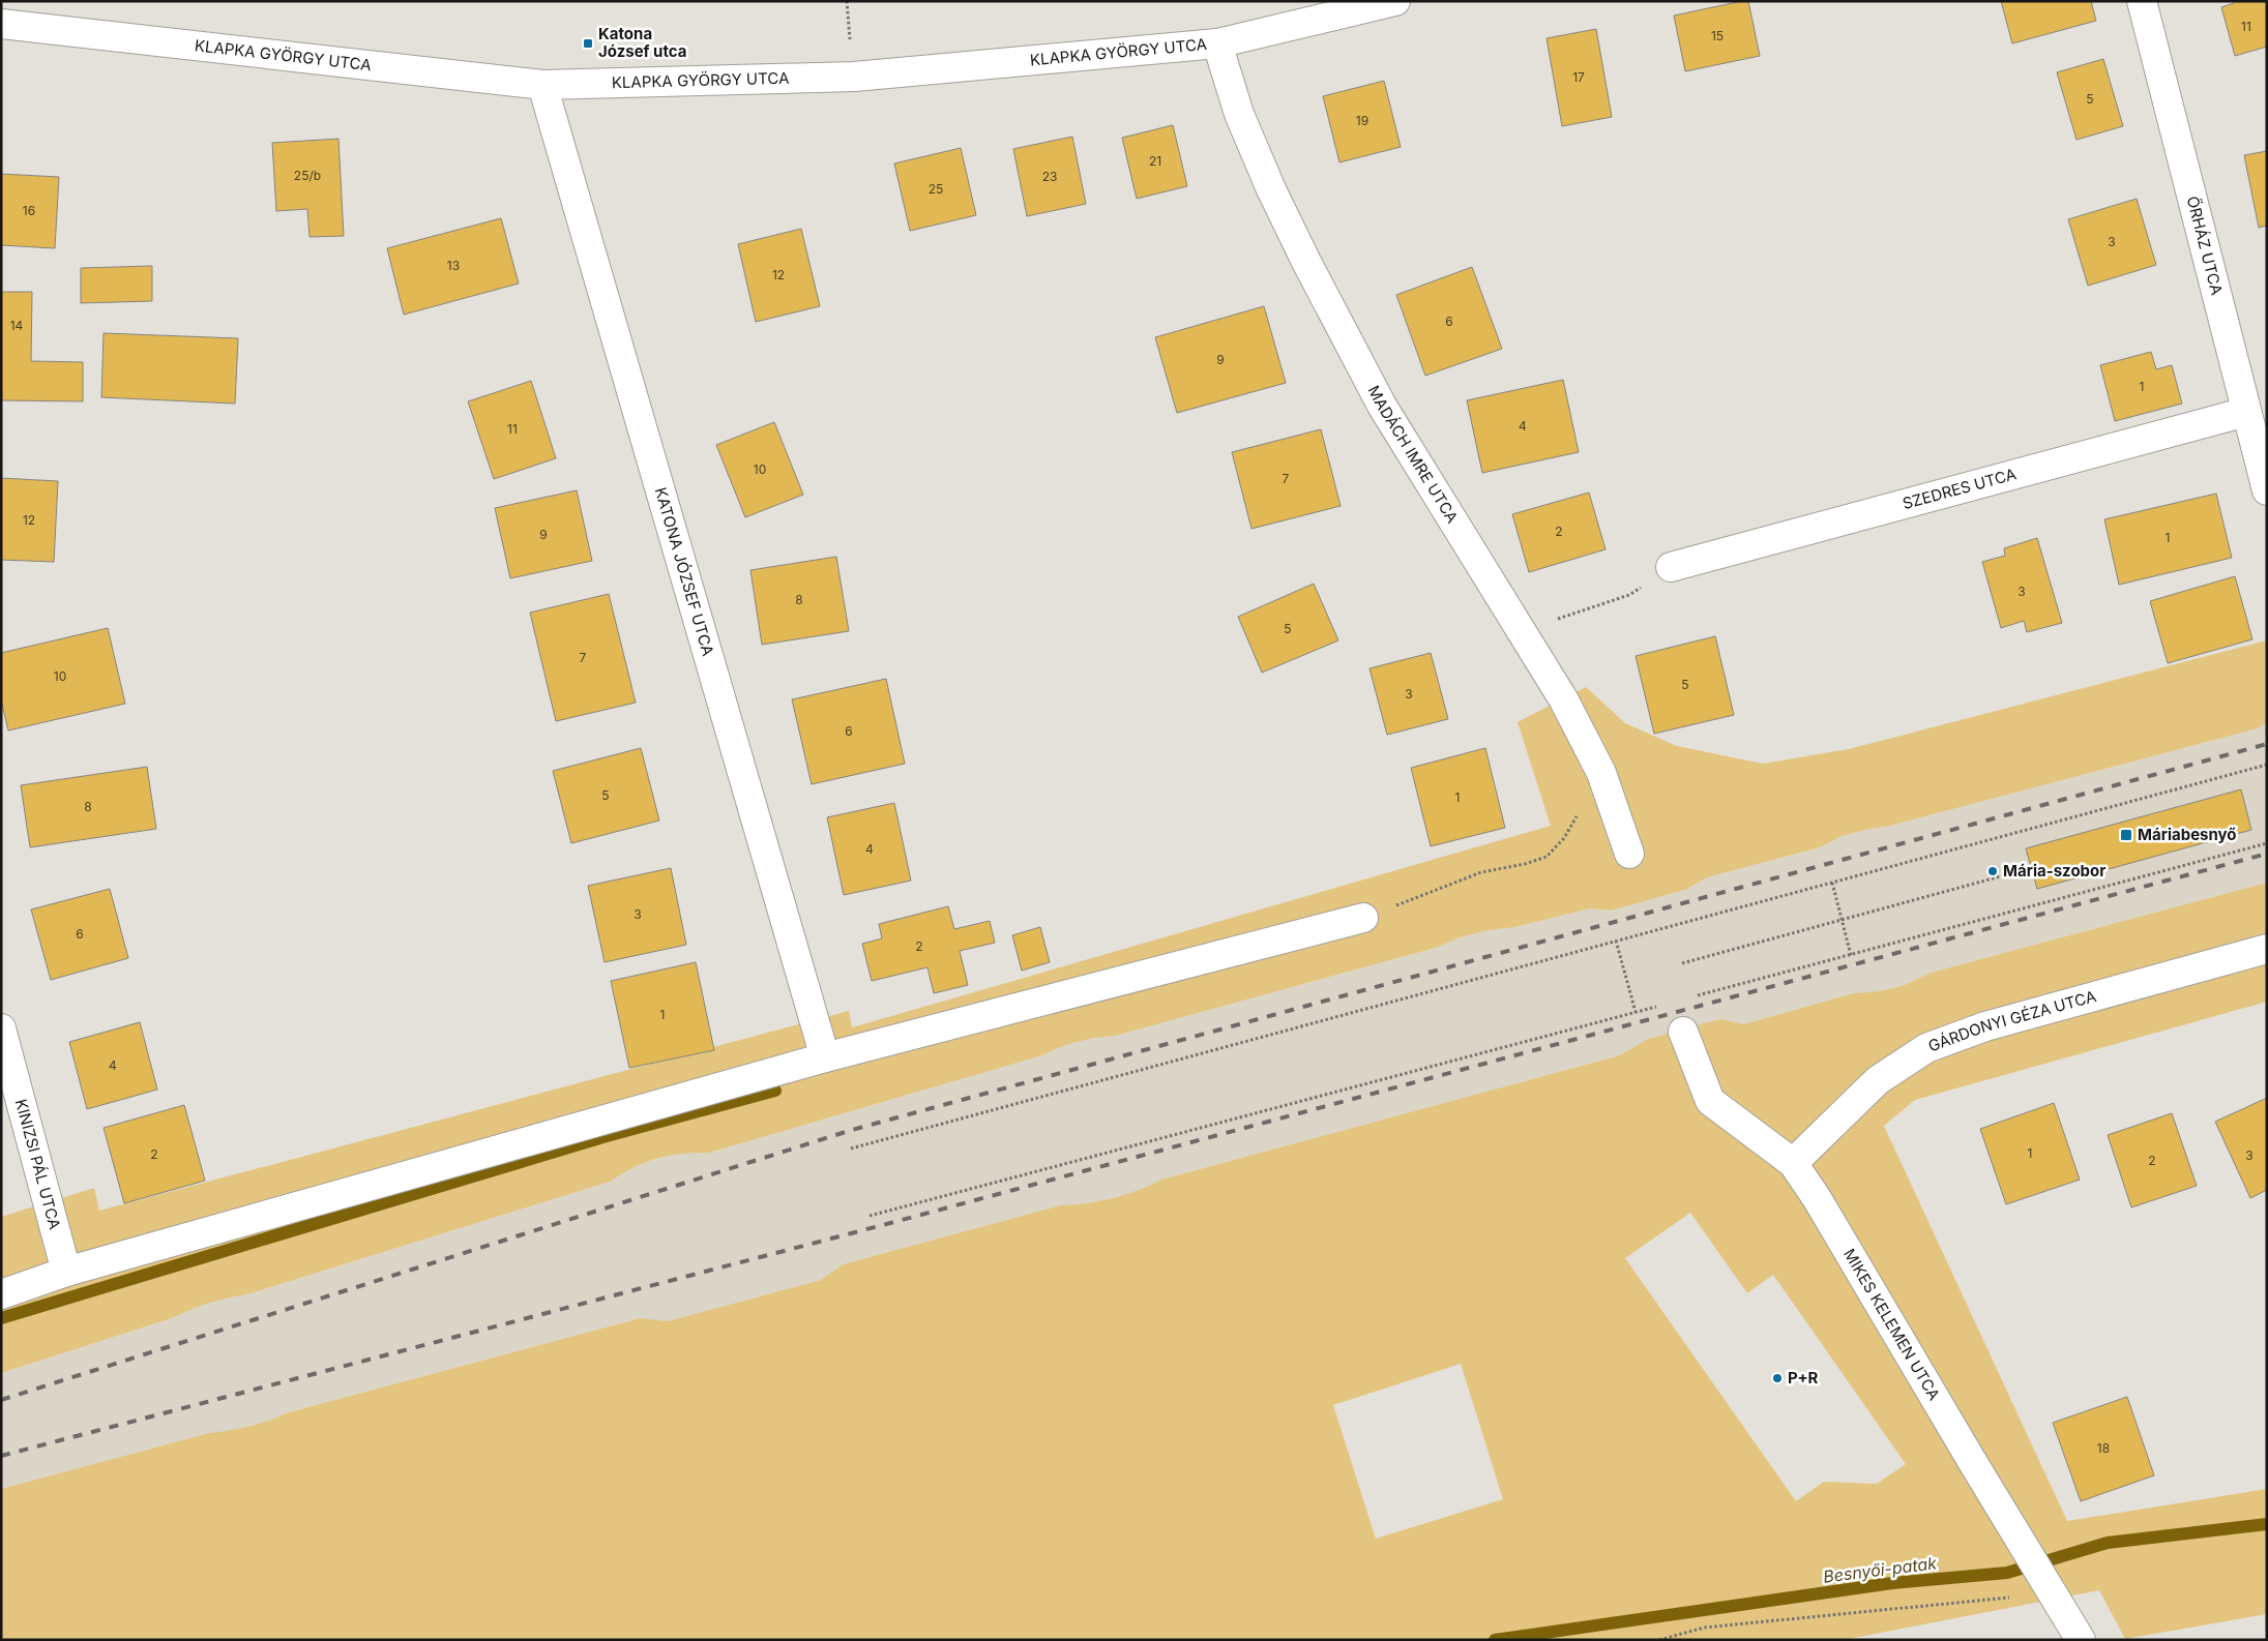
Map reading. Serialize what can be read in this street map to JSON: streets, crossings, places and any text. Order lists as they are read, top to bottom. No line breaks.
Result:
{"streets":{"street":["KLAPKA GYÖRGY UTCA","ŐRHÁZ UTCA","MADÁCH IMRE UTCA","SZEDRES UTCA","KATONA JÓZSEF UTCA","GÁRDONYI GÉZA UTCA","KINIZSI PÁL UTCA","MIKES KELEMEN UTCA"]},"crossings":[["KLAPKA GYÖRGY UTCA","MADÁCH IMRE UTCA"],["KLAPKA GYÖRGY UTCA","KATONA JÓZSEF UTCA"],["ŐRHÁZ UTCA","SZEDRES UTCA"],["GÁRDONYI GÉZA UTCA","MIKES KELEMEN UTCA"]],"water":["Besnyői-patak"],"places":{"transit":["Katona József utca","Máriabesnyő"],"other":["Mária-szobor","P+R"]},"house_numbers":["11","15","17","5","19","21","25/b","23","25","16","3","13","12","6","14","9","1","4","11","10","7","12","2","9","1","3","8","5","7","10","5","3","6","5","1","8","4","3","6","2","1","4","1","2","3","2","18"]}
